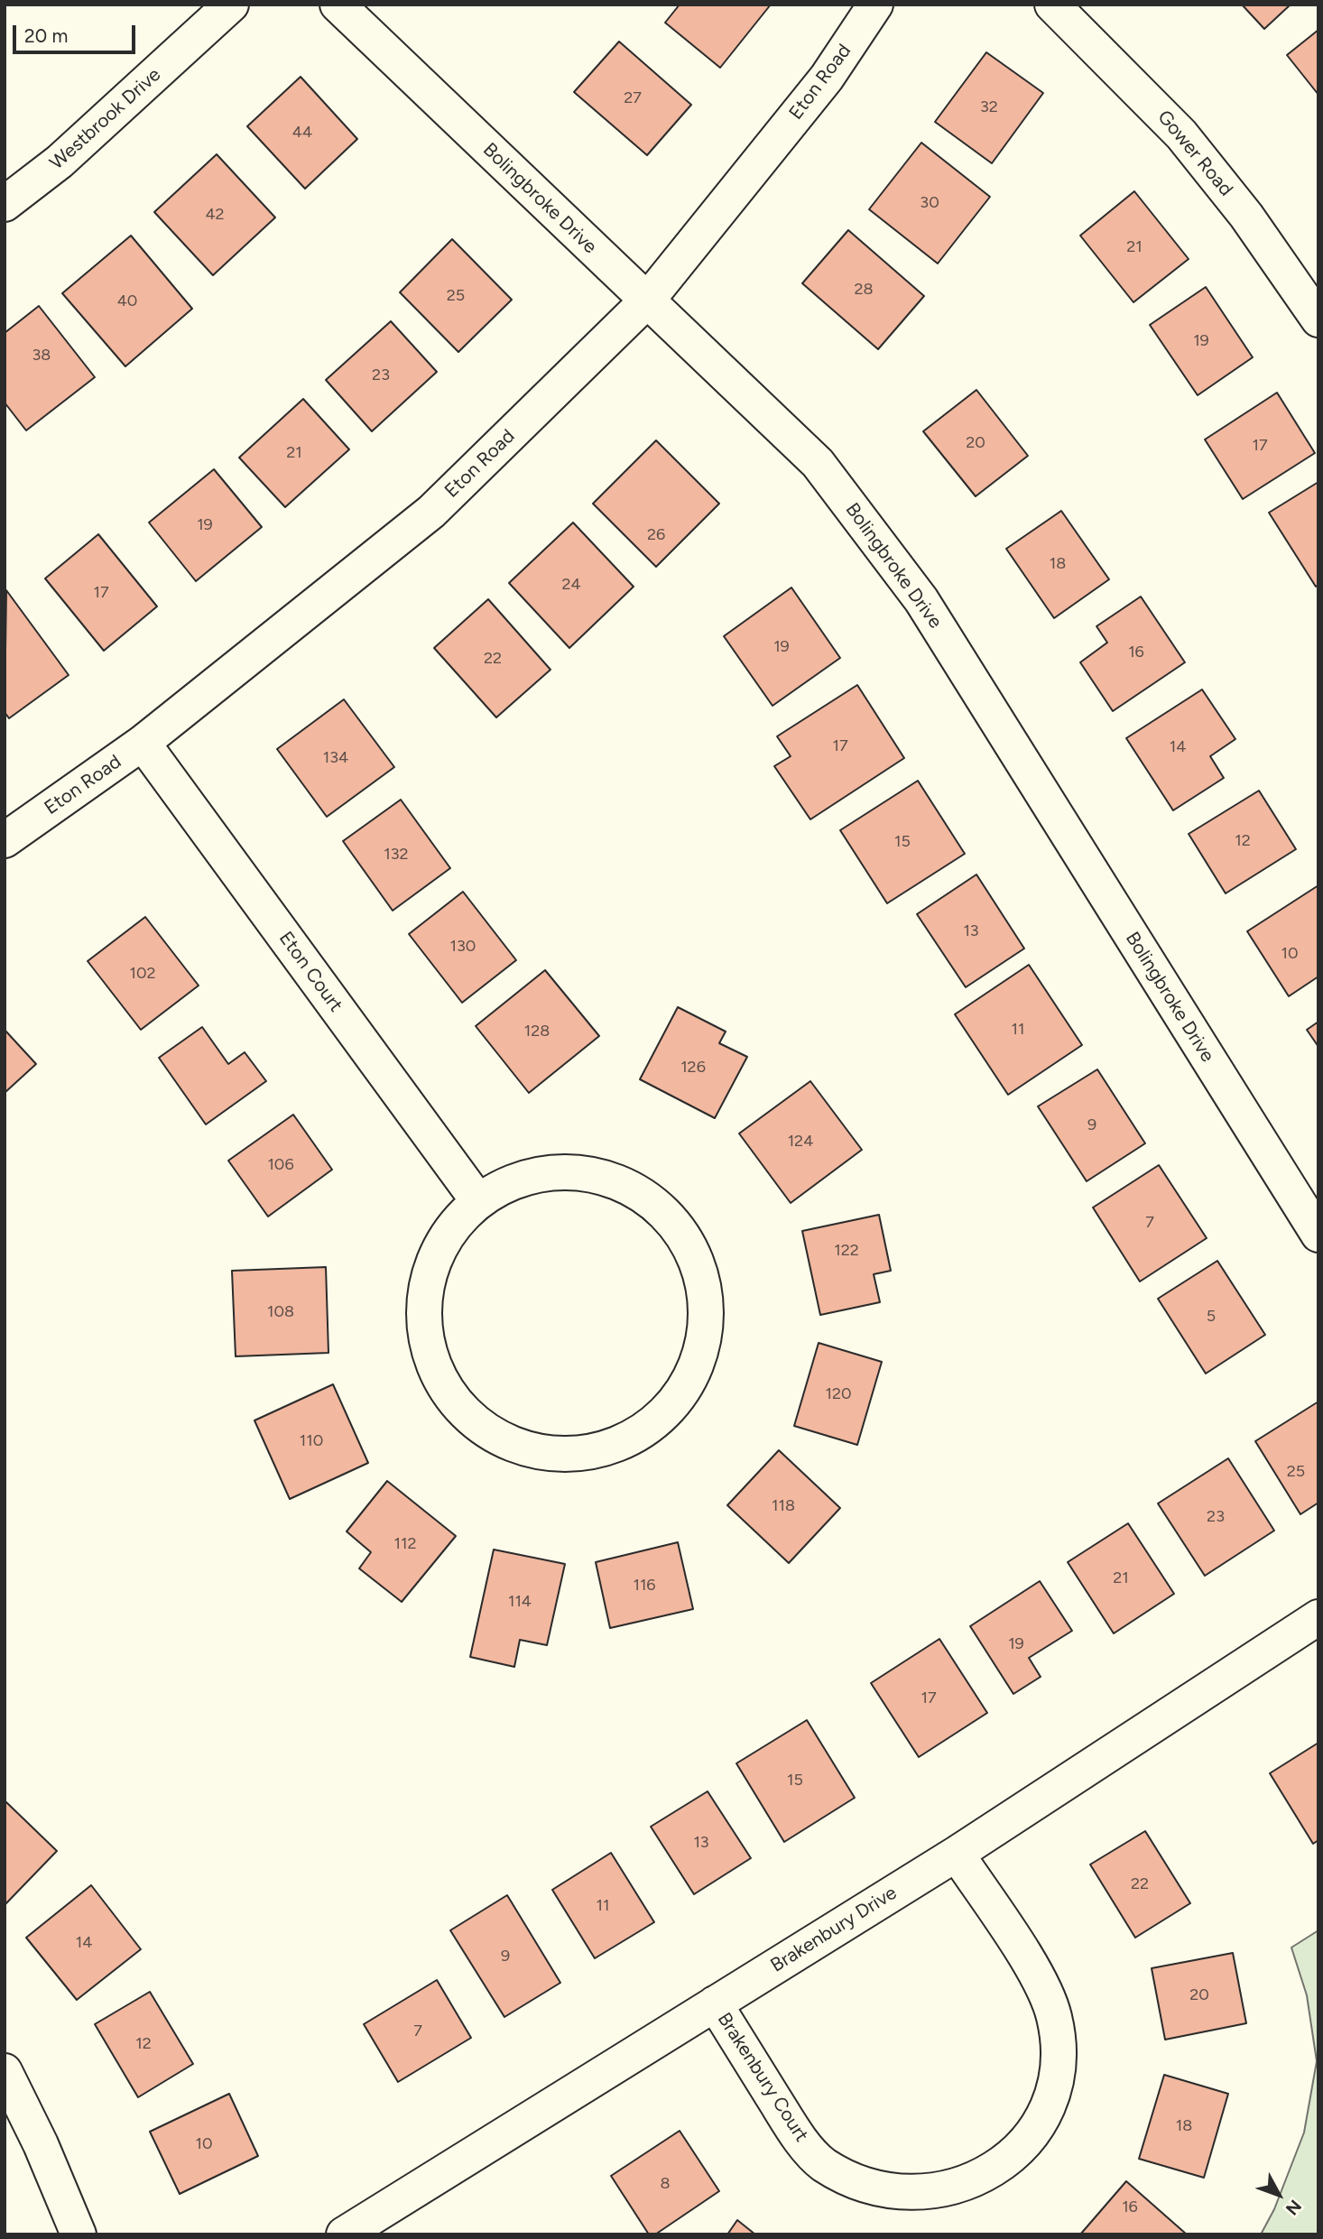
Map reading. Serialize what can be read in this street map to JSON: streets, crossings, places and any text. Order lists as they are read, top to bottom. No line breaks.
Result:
{"streets":{"street":["Eton Road","Westbrook Drive","Gower Road","Bolingbroke Drive","Eton Court","Brakenbury Drive","Brakenbury Court"]},"crossings":[["Eton Road","Bolingbroke Drive"],["Eton Road","Eton Court"],["Brakenbury Drive","Brakenbury Court"]],"house_numbers":["27","32","44","30","42","21","28","25","40","19","38","23","20","17","21","19","26","18","24","17","19","16","22","17","14","134","12","15","132","13","130","10","102","11","128","126","9","124","106","7","122","108","5","120","110","25","118","23","112","21","116","114","19","17","15","13","22","11","14","9","20","7","12","18","10","8","16"],"scale_bar":"20 m","north":"bottom right"}
